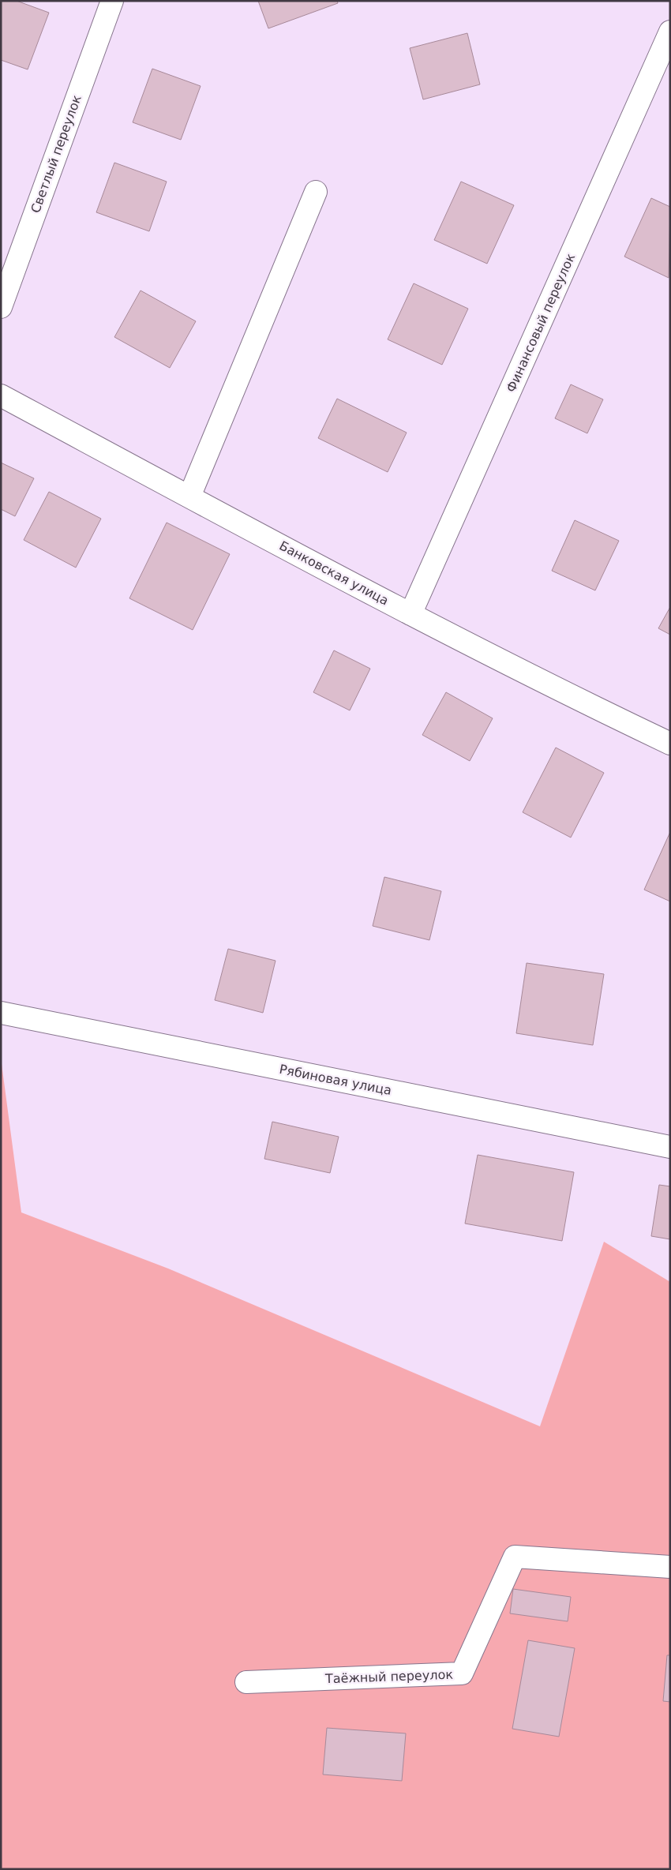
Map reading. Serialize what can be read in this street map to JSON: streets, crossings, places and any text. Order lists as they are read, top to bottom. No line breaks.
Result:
{"streets":{"street":["Светлый переулок","Финансовый переулок","Банковская улица","Рябиновая улица","Таёжный переулок"]},"crossings":[["Финансовый переулок","Банковская улица"]]}
